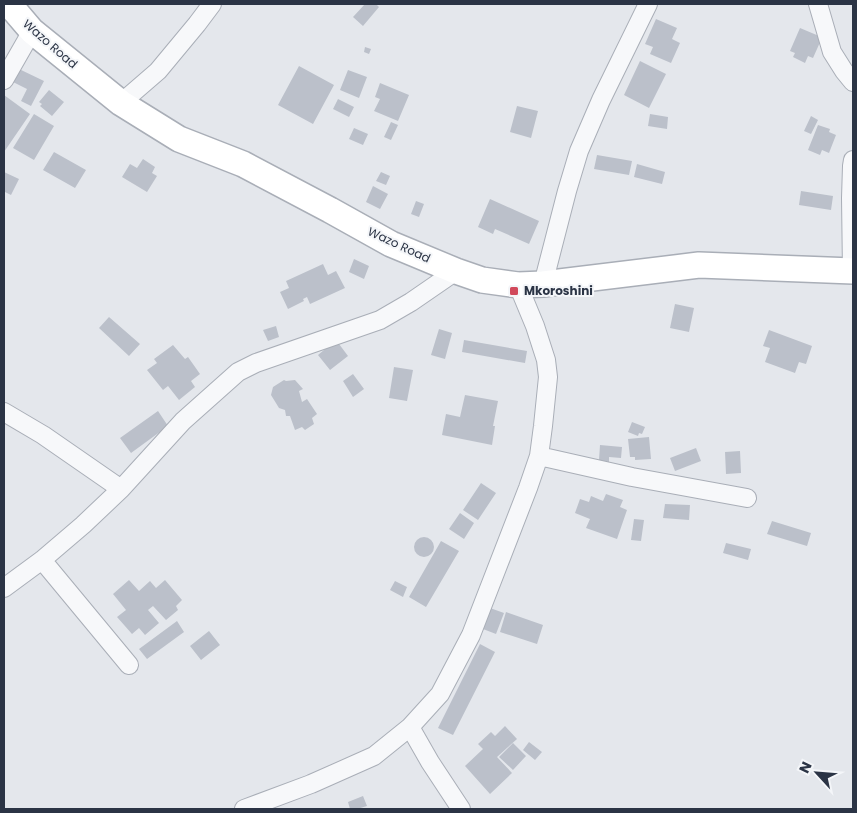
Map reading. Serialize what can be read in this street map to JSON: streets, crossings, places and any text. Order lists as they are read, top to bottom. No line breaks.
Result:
{"streets":{"main road":["Wazo Road"]},"places":{"transit":["Mkoroshini"]},"north":"top left"}
